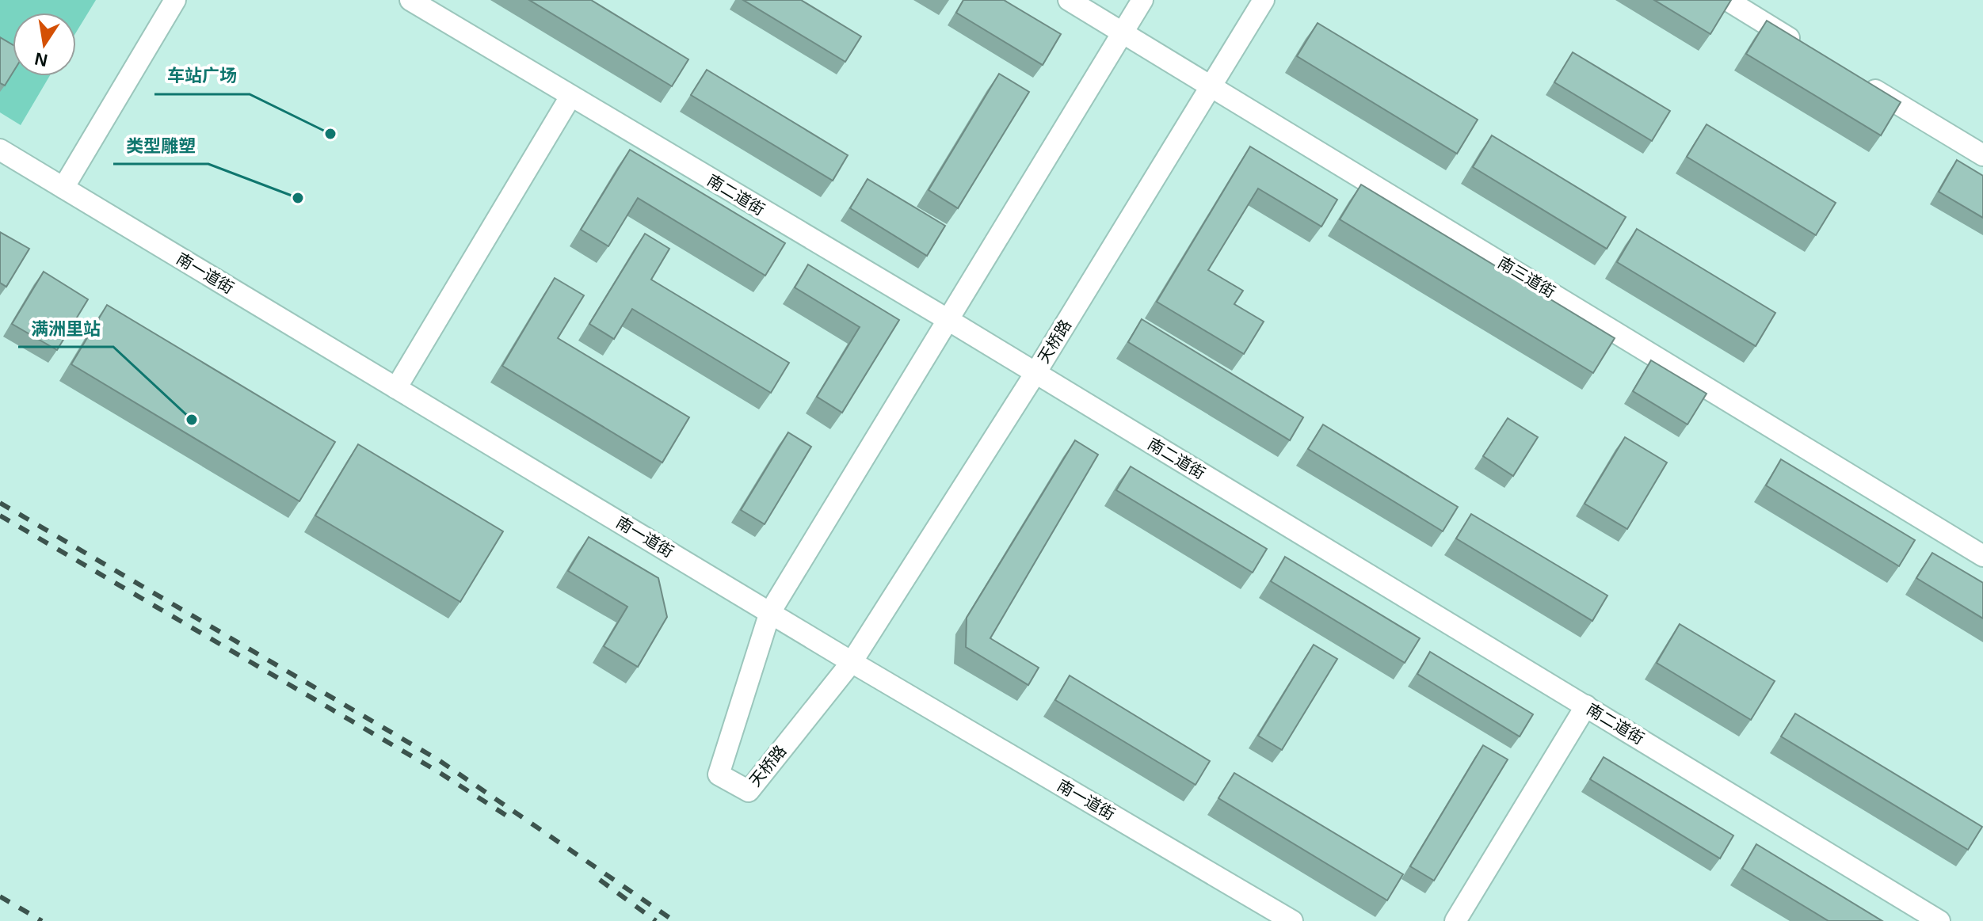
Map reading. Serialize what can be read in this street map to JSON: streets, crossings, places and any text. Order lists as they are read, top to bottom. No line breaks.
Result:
{"streets":{"street":["南二道街","南一道街","南三道街","天桥路"]},"crossings":[["南二道街","天桥路"],["南一道街","天桥路"],["南三道街","天桥路"]],"places":["车站广场","类型雕塑","满洲里站"],"north":"bottom"}
